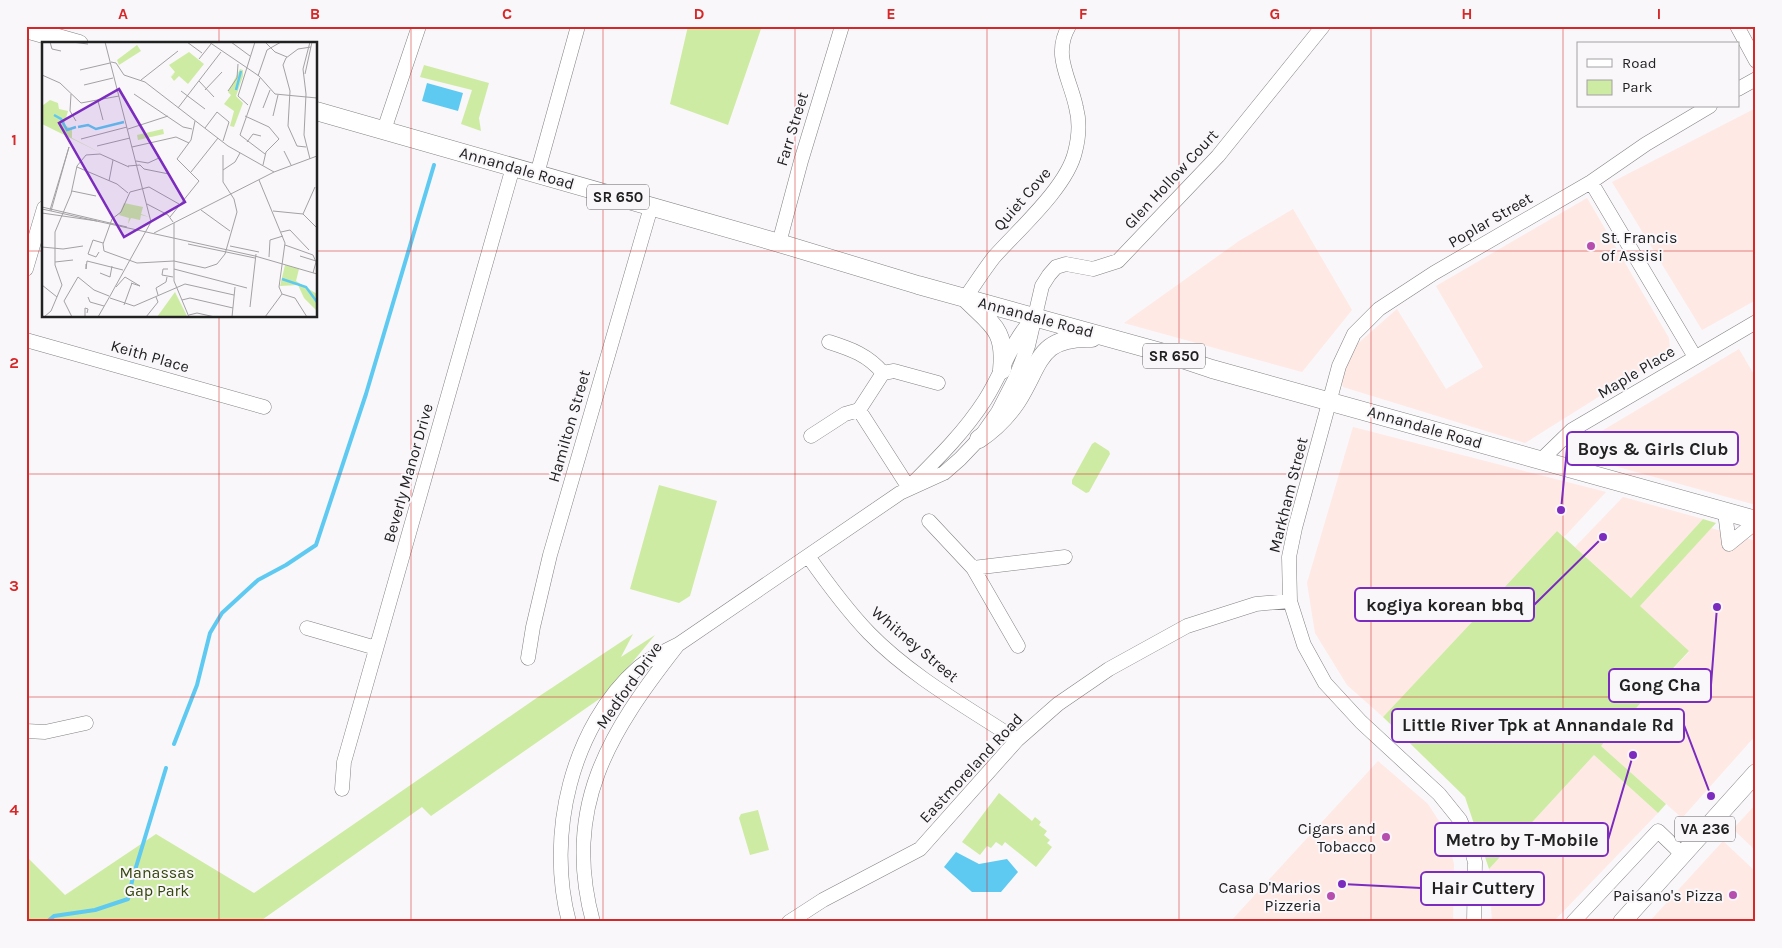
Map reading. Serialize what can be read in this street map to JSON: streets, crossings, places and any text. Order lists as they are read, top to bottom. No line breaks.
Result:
{"streets":{"main road":["Annandale Road","SR 650","VA 236"],"street":["Farr Street","Glen Hollow Court","Quiet Cove","Poplar Street","Keith Place","Maple Place","Hamilton Street","Beverly Manor Drive","Markham Street","Whitney Street","Medford Drive","Eastmoreland Road"]},"crossings":[["Farr Street","Annandale Road"],["Annandale Road","Glen Hollow Court"],["Annandale Road","Quiet Cove"],["Annandale Road","Poplar Street"],["Annandale Road","Maple Place"],["Annandale Road","Hamilton Street"],["Annandale Road","Beverly Manor Drive"],["Annandale Road","Markham Street"],["Annandale Road","Medford Drive"],["Glen Hollow Court","Medford Drive"],["Poplar Street","Markham Street"],["Markham Street","Eastmoreland Road"],["Whitney Street","Medford Drive"],["Whitney Street","Eastmoreland Road"]],"parks":["Manassas Gap Park"],"places":["St. Francis of Assisi","Boys & Girls Club","kogiya korean bbq","Gong Cha","Metro by T-Mobile","Little River Tpk at Annandale Rd","Cigars and Tobacco","Hair Cuttery","Paisano's Pizza","Casa D'Marios Pizzeria"],"legend":["Road","Park"],"grid":{"columns":["A","B","C","D","E","F","G","H","I"],"rows":["1","2","3","4"]}}
